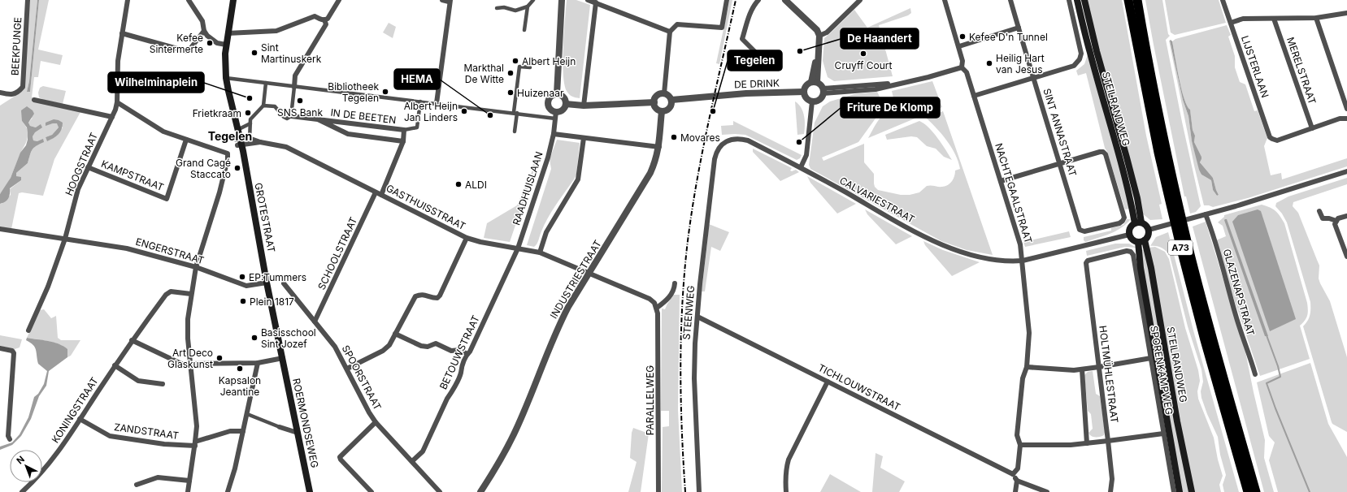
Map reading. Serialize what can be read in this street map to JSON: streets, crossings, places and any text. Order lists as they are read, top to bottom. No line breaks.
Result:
{"streets":{"highway":["A73"],"main road":["STEILRANDWEG","GROTESTRAAT","ROERMONDSEWEG"],"street":["BEEKPUNGE","LIJSTERLAAN","MERELSTRAAT","DE DRINK","IN DE BEETEN","SINT ANNASTRAAT","HOOGSTRAAT","KAMPSTRAAT","RAADHUISLAAN","NACHTEGAALSTRAAT","CALVARIESTRAAT","GASTHUISSTRAAT","ENGERSTRAAT","SCHOOLSTRAAT","INDUSTRIESTRAAT","GLAZENAPSTRAAT","STEENWEG","BETOUWSTRAAT","SPORENKAMPWEG","HOLTMÜHLESTRAAT","SPOORSTRAAT","TICHLOUWSTRAAT","PARALLELWEG","KONINGSTRAAT","ZANDSTRAAT"]},"crossings":[["LIJSTERLAAN","MERELSTRAAT"],["DE DRINK","INDUSTRIESTRAAT"],["HOOGSTRAAT","KAMPSTRAAT"],["HOOGSTRAAT","ENGERSTRAAT"],["RAADHUISLAAN","GASTHUISSTRAAT"],["RAADHUISLAAN","BETOUWSTRAAT"],["NACHTEGAALSTRAAT","CALVARIESTRAAT"],["NACHTEGAALSTRAAT","TICHLOUWSTRAAT"],["CALVARIESTRAAT","STEENWEG"],["GASTHUISSTRAAT","SCHOOLSTRAAT"],["GASTHUISSTRAAT","INDUSTRIESTRAAT"],["GASTHUISSTRAAT","BETOUWSTRAAT"],["GROTESTRAAT","ENGERSTRAAT"],["GROTESTRAAT","ROERMONDSEWEG"],["SCHOOLSTRAAT","SPOORSTRAAT"],["STEENWEG","TICHLOUWSTRAAT"],["BETOUWSTRAAT","SPOORSTRAAT"],["SPORENKAMPWEG","HOLTMÜHLESTRAAT"],["KONINGSTRAAT","ZANDSTRAAT"]],"districts":["Tegelen"],"places":["Kefee D'n Tunnel","Kefee Sintermerte","De Haandert","Sint Martinuskerk","Cruyff Court","Albert Heijn","Heilig Hart van Jesus","Markthal De Witte","Bibliotheek Tegelen","Huizenaar","Wilhelminaplein","SNS Bank","Albert Heijn Jan Linders","Tegelen","Frietkraam","HEMA","Movares","Friture De Klomp","Grand Cagé Staccato","ALDI","EP:Tummers","Plein 1817","Basisschool Sint Jozef","Art Deco Glaskunst","Kapsalon Jeantine"],"north":"top left"}
